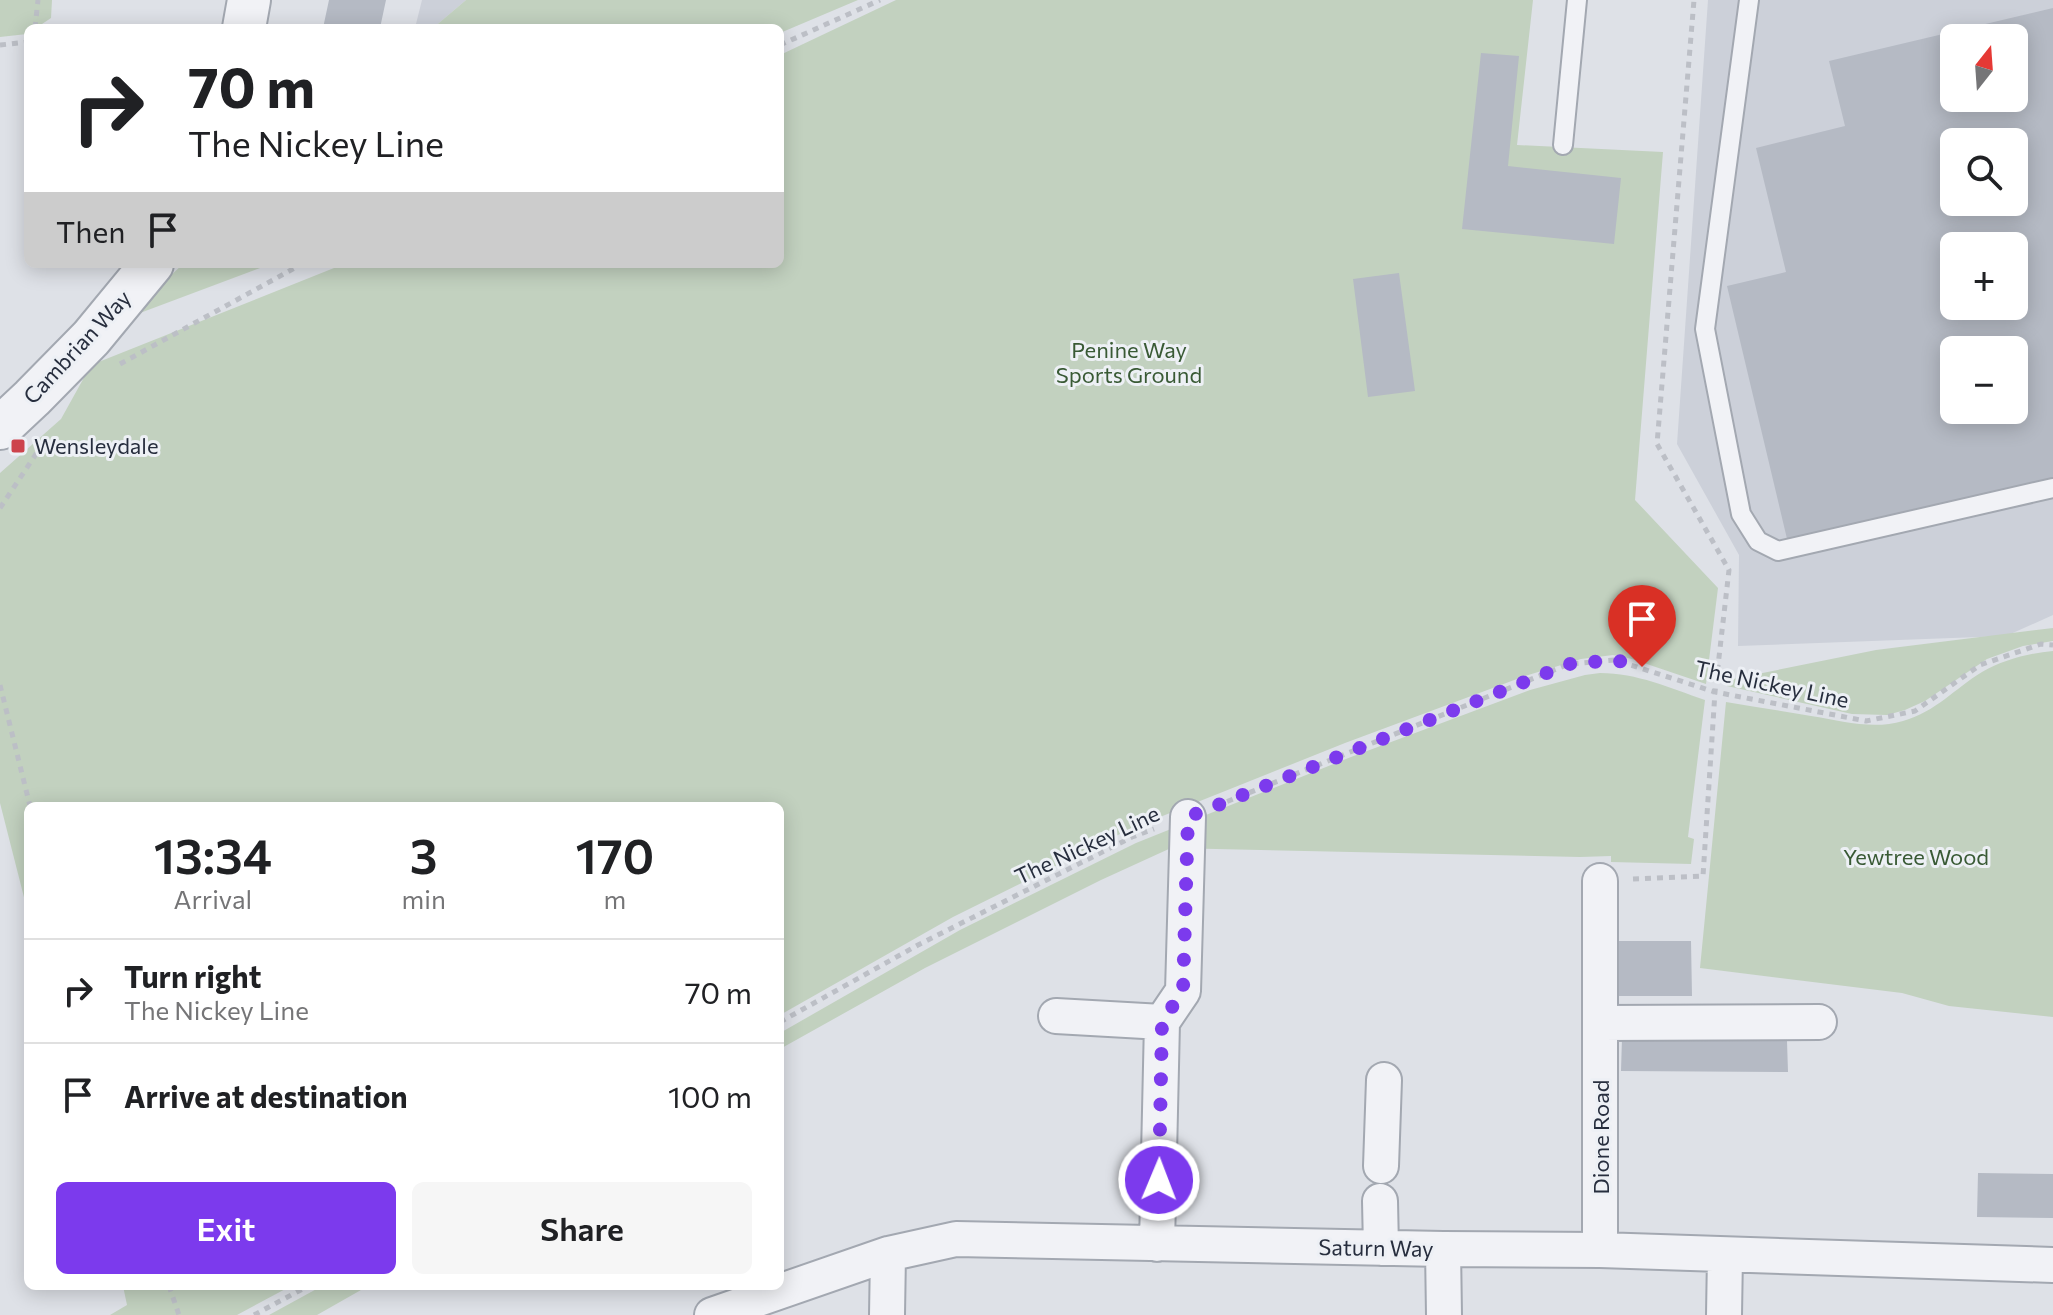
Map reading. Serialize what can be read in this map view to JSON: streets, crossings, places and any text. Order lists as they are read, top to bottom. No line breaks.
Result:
{"streets":{"street":["Cambrian Way","Dione Road","Saturn Way"],"path":["The Nickey Line"]},"crossings":[["Dione Road","Saturn Way"]],"parks":["Penine Way Sports Ground","Yewtree Wood"],"places":{"transit":["Wensleydale"]},"north":"top","page":{"map_buttons":["+","−"],"turn":["70 m","The Nickey Line"],"then":"Then","eta":["13:34","Arrival","3","min","170","m"],"list":[{"name":"Turn right","note":"The Nickey Line","value":"70 m"},{"name":"Arrive at destination","value":"100 m"}],"buttons":["Exit","Share"]}}
